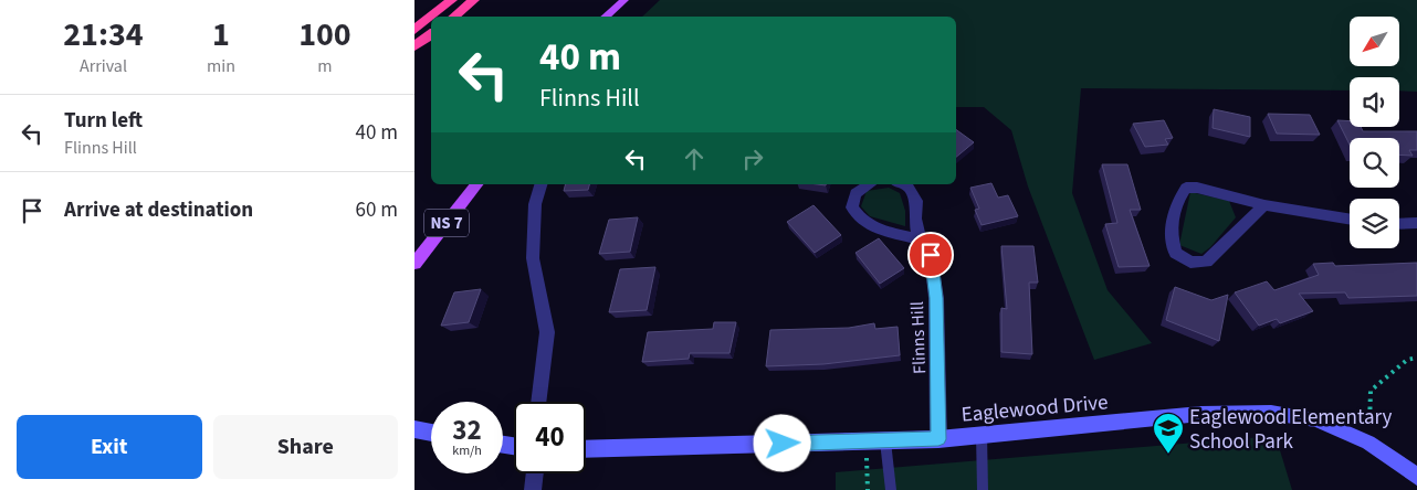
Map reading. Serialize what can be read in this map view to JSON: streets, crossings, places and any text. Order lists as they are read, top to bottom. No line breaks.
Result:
{"streets":{"main road":["NS 7"],"street":["Flinns Hill","Eaglewood Drive"]},"crossings":[["Flinns Hill","Eaglewood Drive"]],"places":{"school or university":["Eaglewood Elementary School Park"]},"north":"bottom left","page":{"eta":["21:34","Arrival","1","min","100","m"],"turn":["40 m","Flinns Hill"],"list":[{"name":"Turn left","note":"Flinns Hill","value":"40 m"},{"name":"Arrive at destination","value":"60 m"}],"speed":"32 km/h","limit":"40","buttons":["Exit","Share"]}}
